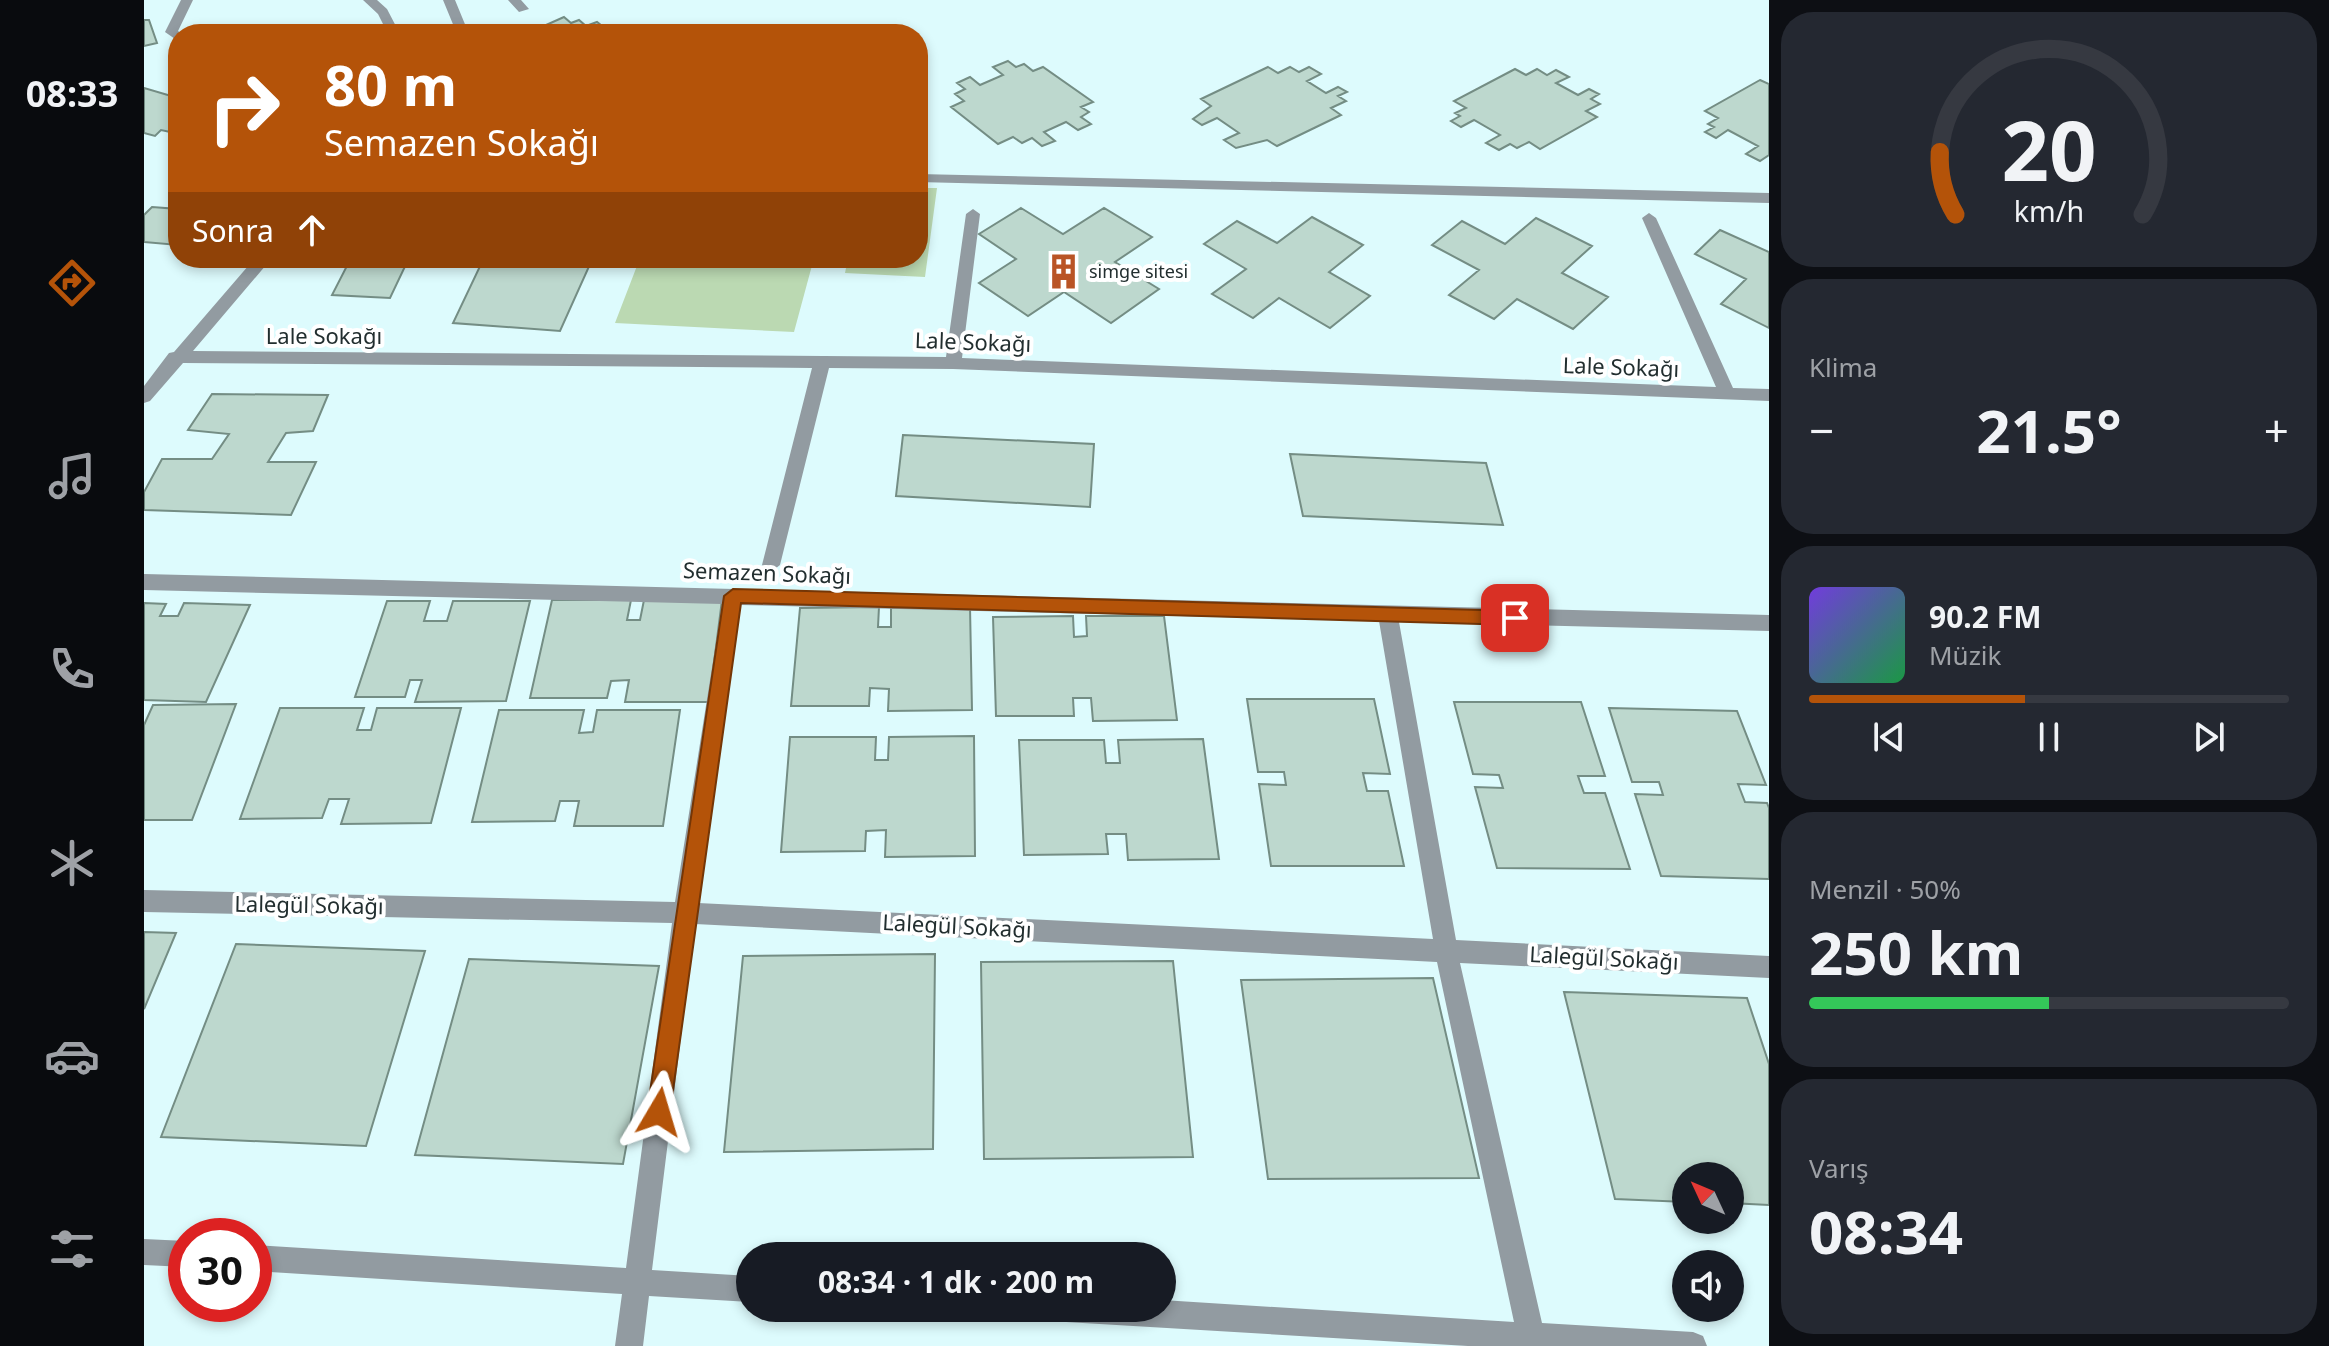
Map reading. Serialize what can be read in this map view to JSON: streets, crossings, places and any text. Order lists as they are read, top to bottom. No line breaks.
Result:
{"streets":{"street":["Lale Sokağı","Semazen Sokağı","Lalegül Sokağı"]},"places":{"building":["simge sitesi"]},"north":"top left","page":{"tabs":"08:33","turn":["80 m","Semazen Sokağı"],"then":"Sonra","tile":["Klima",["Menzil · 50%","250 km"],["Varış","08:34"]],"heat":["−","21.5°","+"],"song":["90.2 FM","Müzik"],"limit":"30","trip":"08:34 · 1 dk · 200 m","gauge":["20","km/h"]}}
